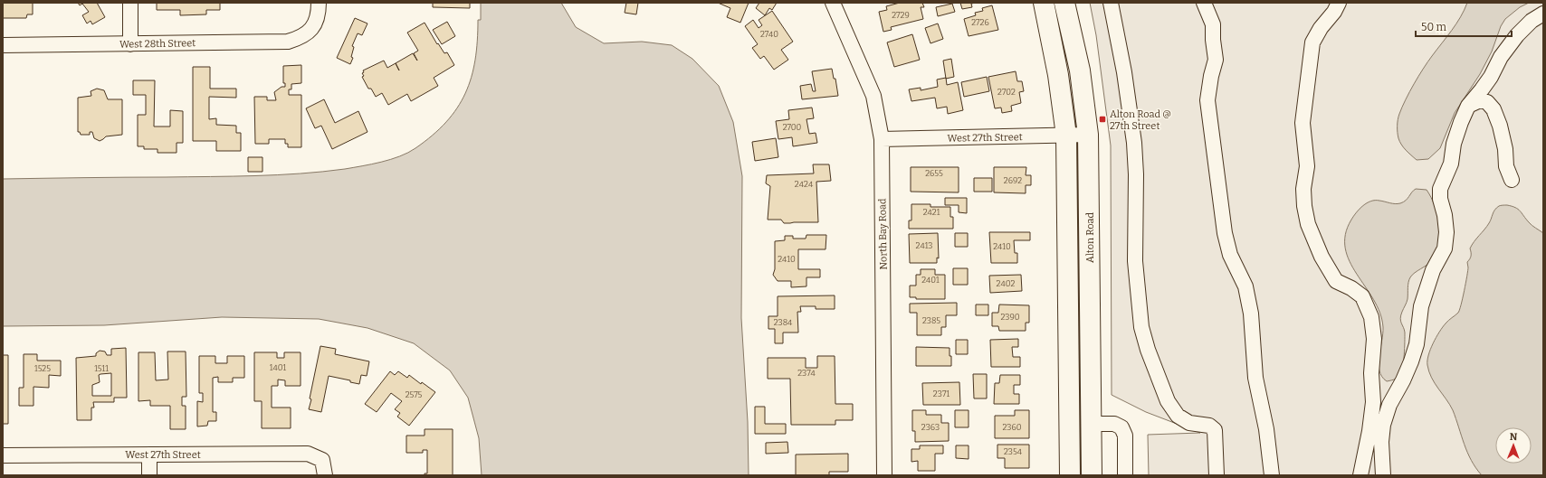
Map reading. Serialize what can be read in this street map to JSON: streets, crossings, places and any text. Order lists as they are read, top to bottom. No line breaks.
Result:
{"streets":{"highway":["Alton Road"],"street":["West 28th Street","West 27th Street","North Bay Road"]},"crossings":[["West 27th Street","North Bay Road"],["West 27th Street","Alton Road"]],"places":{"transit":["Alton Road @ 27th Street"]},"house_numbers":["2729","2726","2740","2702","2700","2655","2692","2424","2421","2413","2410","2410","2401","2402","2390","2385","2384","1401","1525","1511","2374","2371","2575","2363","2360","2354"],"scale_bar":"50 m","north":"top"}
